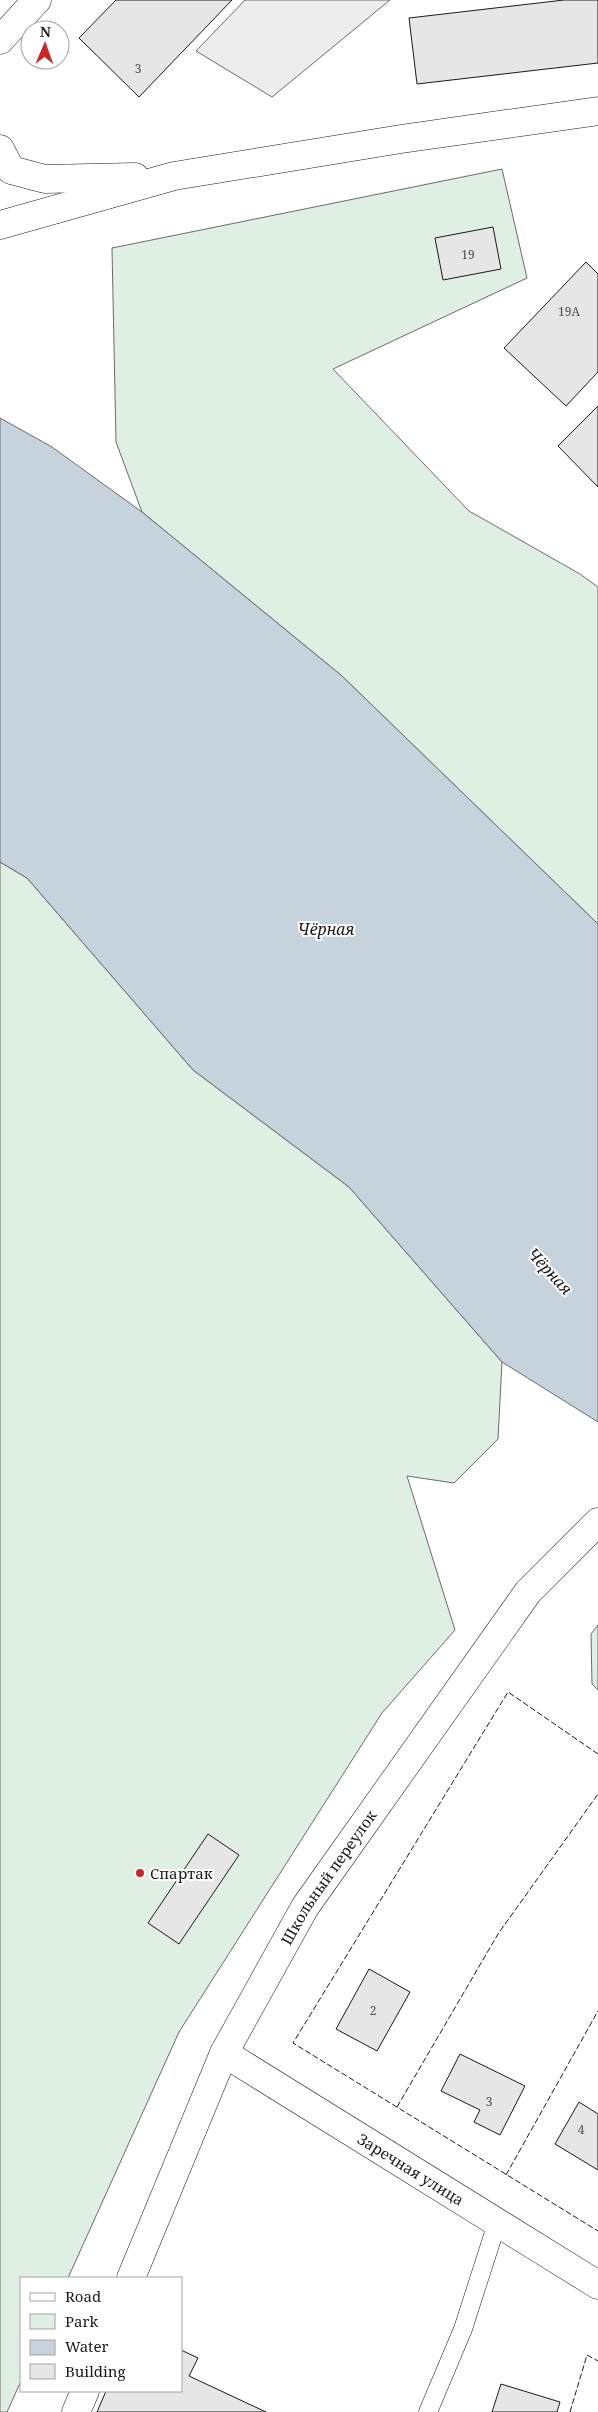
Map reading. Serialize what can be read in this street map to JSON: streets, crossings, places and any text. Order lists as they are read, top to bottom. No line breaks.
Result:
{"streets":{"street":["Школьный переулок","Заречная улица"]},"crossings":[["Школьный переулок","Заречная улица"]],"water":["Чёрная"],"places":["Спартак"],"house_numbers":["3","19","19А","2","3","4"],"legend":["Road","Park","Water","Building"],"north":"top"}
